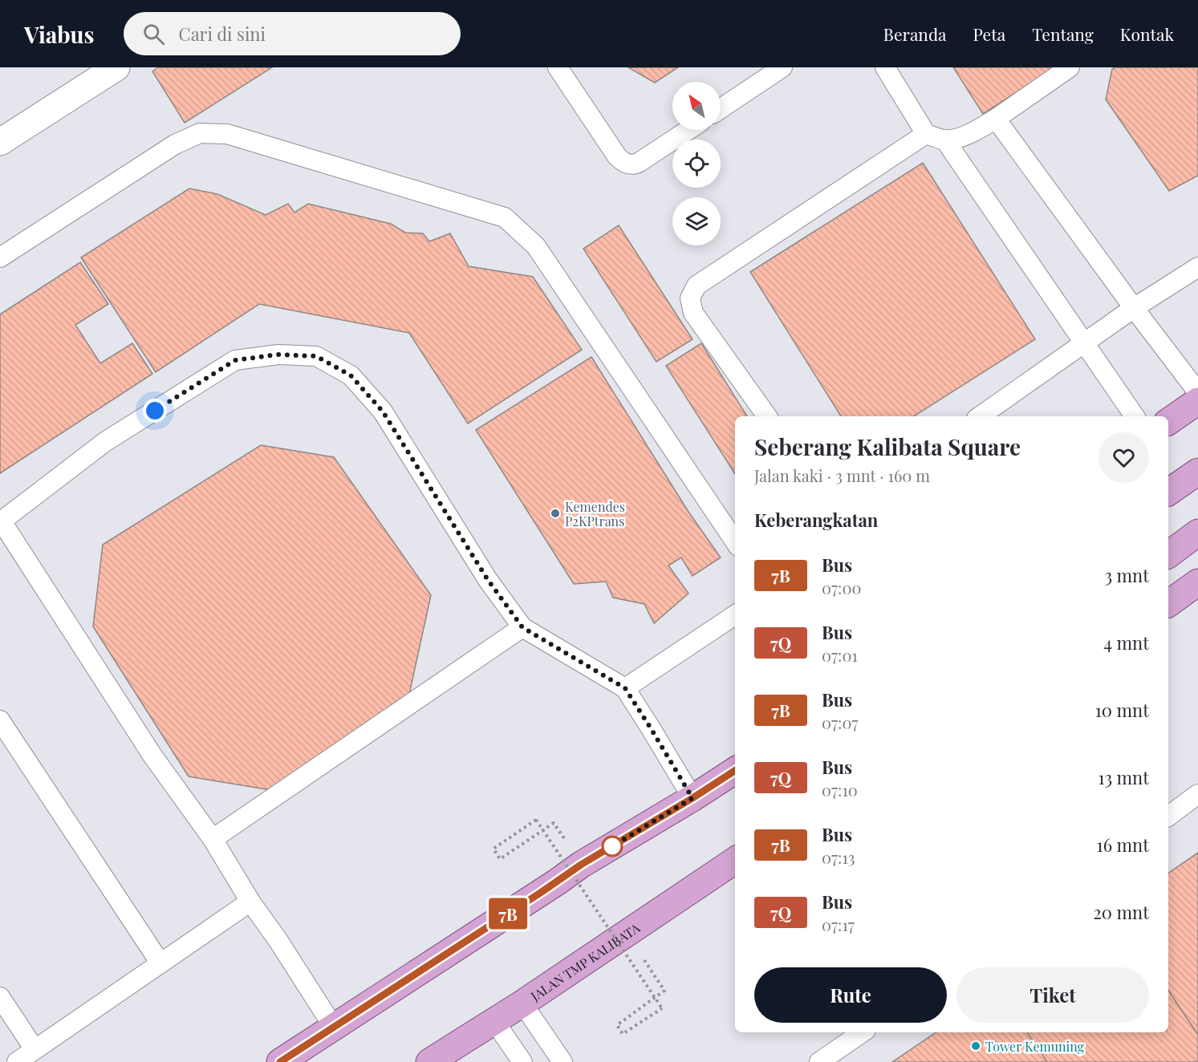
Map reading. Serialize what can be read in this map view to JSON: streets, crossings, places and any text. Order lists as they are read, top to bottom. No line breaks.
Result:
{"streets":{"main road":["JALAN TMP KALIBATA"]},"places":["Kemendes P2KPtrans","Tower Kemuning"],"lines":["bus line 7B"],"north":"top left","page":{"header":"Viabus","search":"Cari di sini","nav":["Beranda","Peta","Tentang","Kontak"],"on_map":"7B","heading":[["Seberang Kalibata Square","Jalan kaki · 3 mnt · 160 m"],"Keberangkatan"],"list":[{"mark":"7B","name":"Bus","note":"07:00","value":"3 mnt"},{"mark":"7Q","name":"Bus","note":"07:01","value":"4 mnt"},{"mark":"7B","name":"Bus","note":"07:07","value":"10 mnt"},{"mark":"7Q","name":"Bus","note":"07:10","value":"13 mnt"},{"mark":"7B","name":"Bus","note":"07:13","value":"16 mnt"},{"mark":"7Q","name":"Bus","note":"07:17","value":"20 mnt"}],"buttons":["Rute","Tiket"]}}
